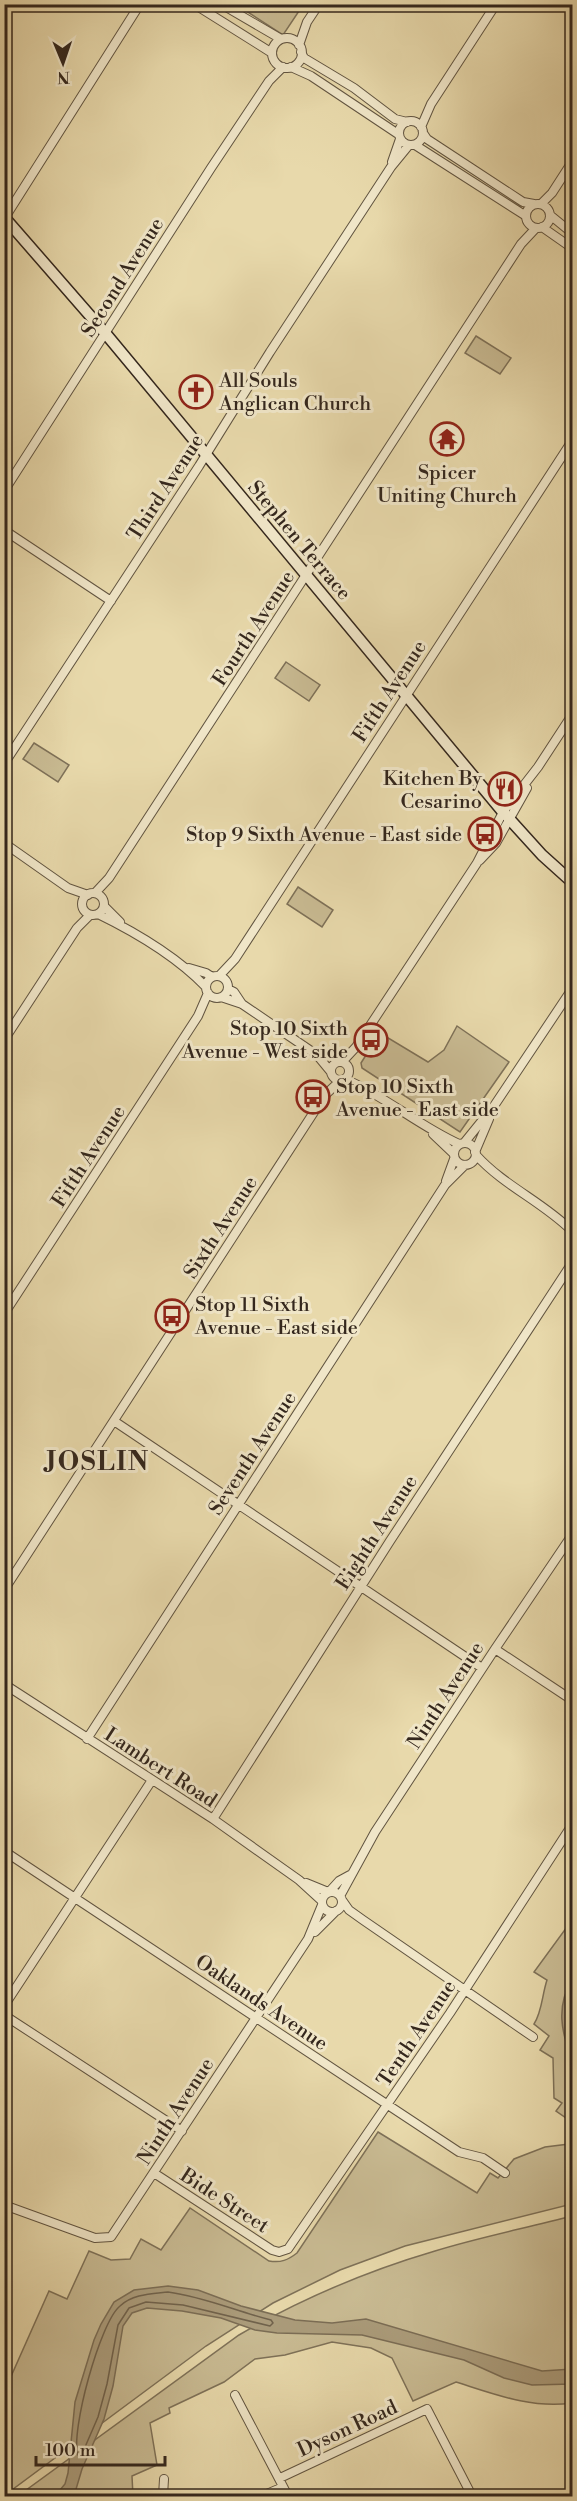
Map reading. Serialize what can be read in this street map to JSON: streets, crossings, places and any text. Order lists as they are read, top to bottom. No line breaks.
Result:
{"streets":{"main road":["Stephen Terrace"],"street":["Second Avenue","Third Avenue","Fourth Avenue","Fifth Avenue","Sixth Avenue","Seventh Avenue","Eighth Avenue","Ninth Avenue","Lambert Road","Oaklands Avenue","Tenth Avenue","Bide Street","Dyson Road"]},"crossings":[["Second Avenue","Stephen Terrace"],["Third Avenue","Stephen Terrace"],["Stephen Terrace","Fourth Avenue"],["Stephen Terrace","Fifth Avenue"],["Seventh Avenue","Lambert Road"],["Eighth Avenue","Lambert Road"],["Ninth Avenue","Lambert Road"],["Ninth Avenue","Oaklands Avenue"],["Ninth Avenue","Bide Street"],["Oaklands Avenue","Tenth Avenue"],["Tenth Avenue","Bide Street"]],"districts":["JOSLIN"],"places":{"church":["All Souls Anglican Church"],"temple":["Spicer Uniting Church"],"restaurant":["Kitchen By Cesarino"],"bus stop":["Stop 9 Sixth Avenue - East side","Stop 10 Sixth Avenue - West side","Stop 10 Sixth Avenue - East side","Stop 11 Sixth Avenue - East side"]},"scale_bar":"100 m","north":"bottom"}
